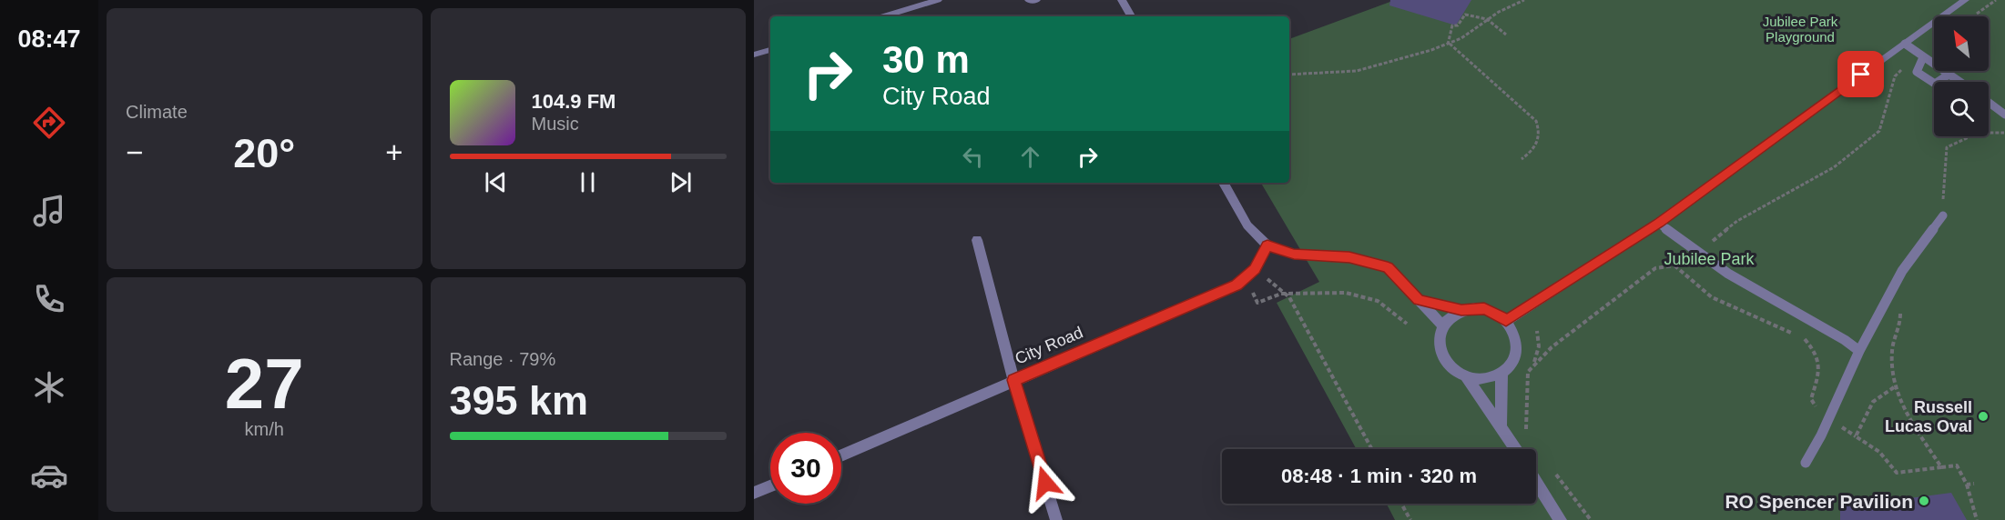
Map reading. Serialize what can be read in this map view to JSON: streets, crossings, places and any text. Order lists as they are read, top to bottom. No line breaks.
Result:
{"streets":{"street":["City Road"]},"parks":["Jubilee Park Playground","Jubilee Park"],"places":["Russell Lucas Oval","RO Spencer Pavilion"],"north":"top left","page":{"tabs":"08:47","tile":["Climate",["27","km/h"],["Range · 79%","395 km"]],"turn":["30 m","City Road"],"song":["104.9 FM","Music"],"heat":["−","20°","+"],"limit":"30","trip":"08:48 · 1 min · 320 m"}}
